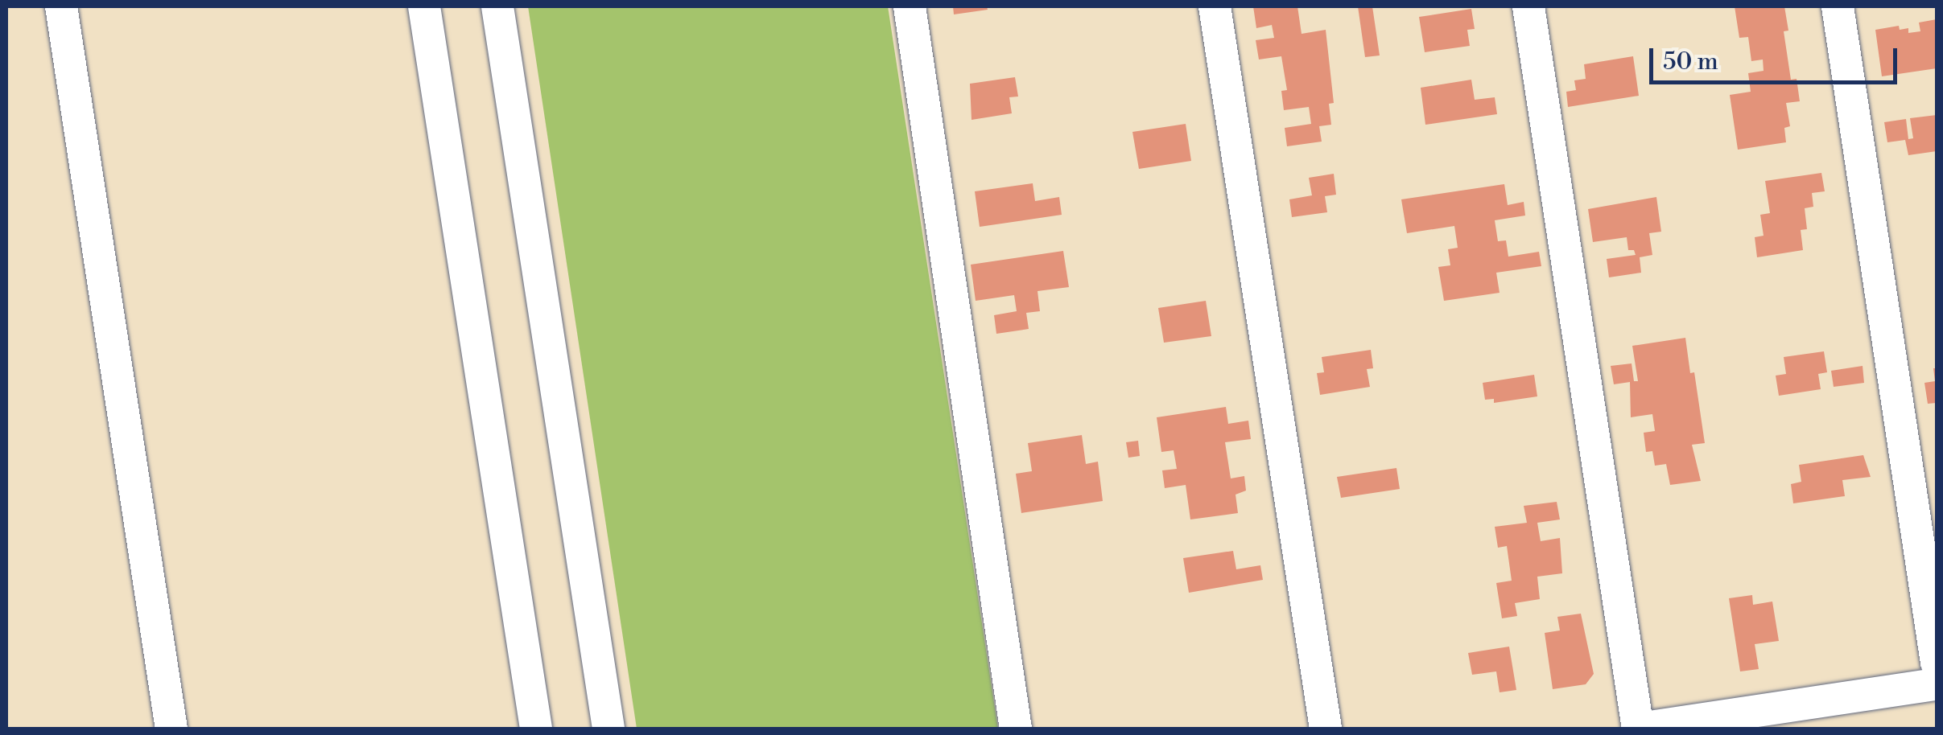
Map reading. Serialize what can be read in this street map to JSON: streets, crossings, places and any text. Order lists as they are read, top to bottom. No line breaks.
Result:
{"scale_bar":"50 m"}
